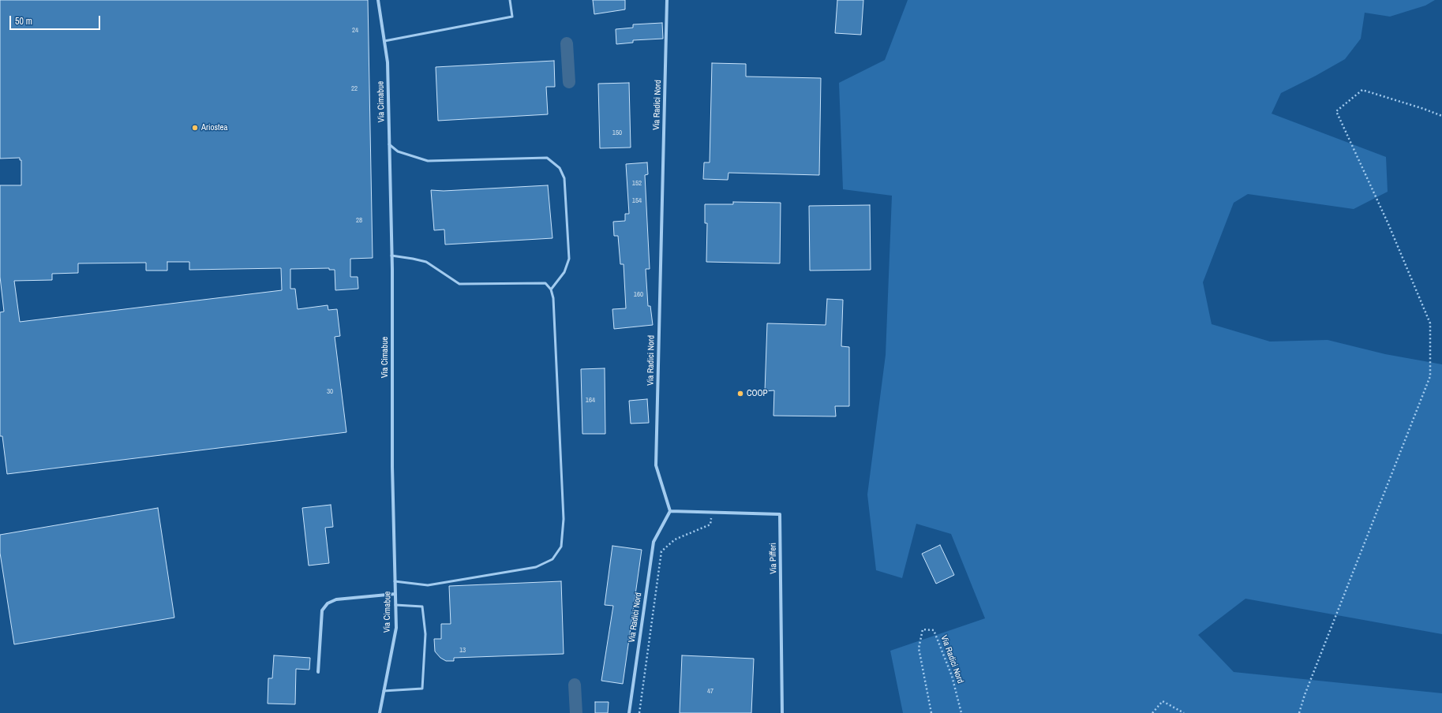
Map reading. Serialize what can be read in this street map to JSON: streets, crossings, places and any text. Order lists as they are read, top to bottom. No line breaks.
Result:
{"streets":{"street":["Via Cimabue","Via Radici Nord","Via Pifferi"]},"crossings":[["Via Radici Nord","Via Pifferi"]],"places":["Ariostea","COOP"],"house_numbers":["24","22","150","152","154","28","160","30","164","13","47"],"scale_bar":"50 m"}
